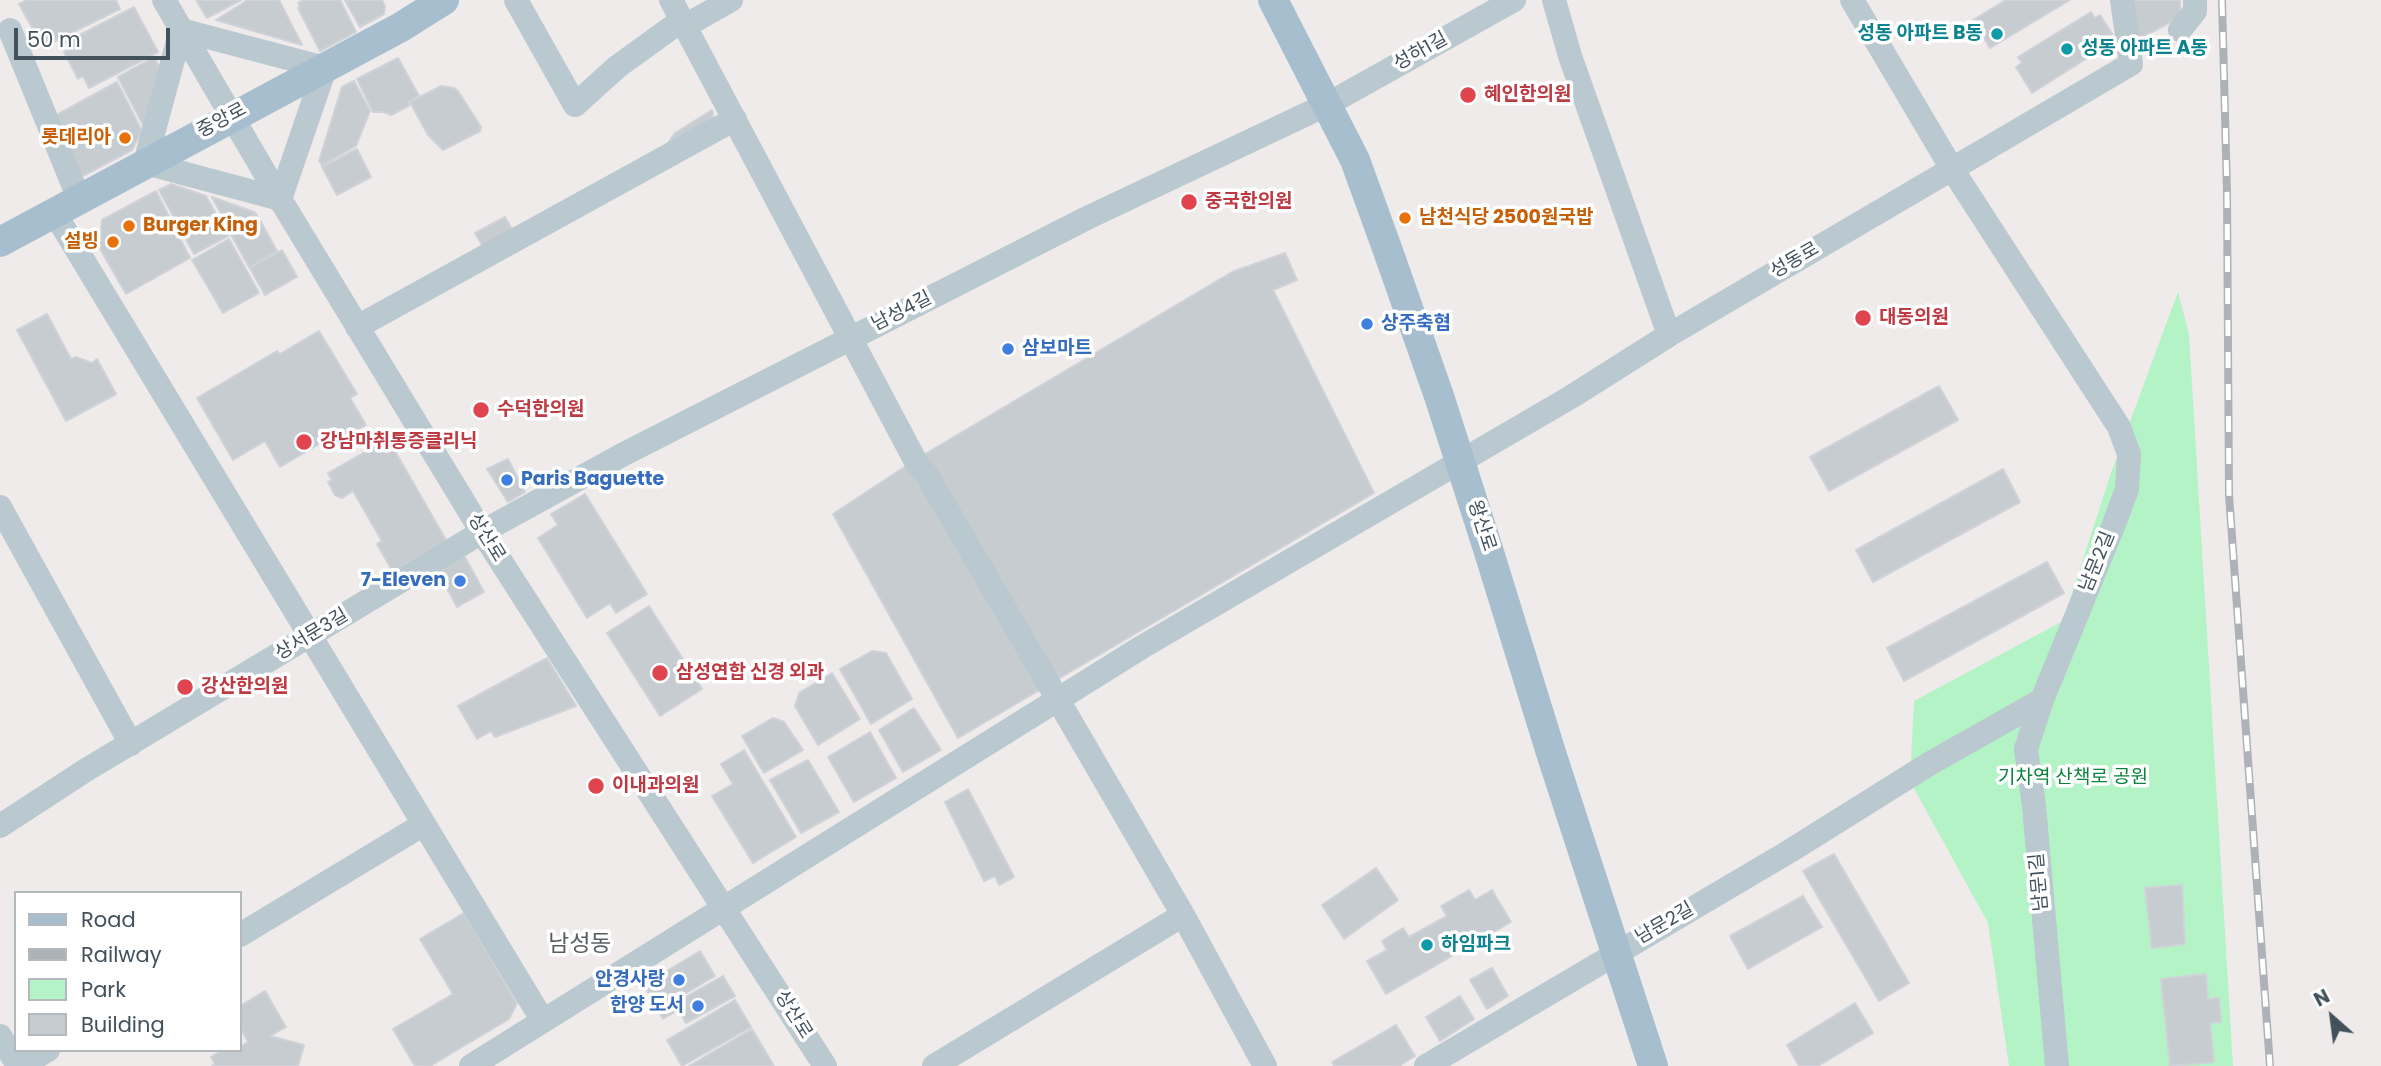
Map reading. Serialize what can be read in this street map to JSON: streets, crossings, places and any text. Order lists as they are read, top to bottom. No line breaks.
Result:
{"streets":{"main road":["중앙로","왕산로"],"street":["성하1길","성동로","남성4길","상산로","남문2길","상서문3길","남문1길"]},"crossings":[["성하1길","남성4길"],["성하1길","왕산로"],["중앙로","상산로"],["성동로","왕산로"],["성동로","상산로"],["성동로","남문2길"],["남성4길","왕산로"],["남성4길","상산로"],["남성4길","상서문3길"],["왕산로","남문2길"],["상산로","상서문3길"],["남문2길","남문1길"]],"districts":["남성동"],"parks":["기차역 산책로 공원"],"places":["성동 아파트 B동","성동 아파트 A동","혜인한의원","롯데리아","중국한의원","남천식당 2500원국밥","Burger King","설빙","대동의원","상주축협","삼보마트","수덕한의원","강남마취통증클리닉","Paris Baguette","7-Eleven","삼성연합 신경 외과","강산한의원","이내과의원","하임파크","안경사랑","한양 도서"],"legend":["Road","Railway","Park","Building"],"scale_bar":"50 m","north":"top left"}
